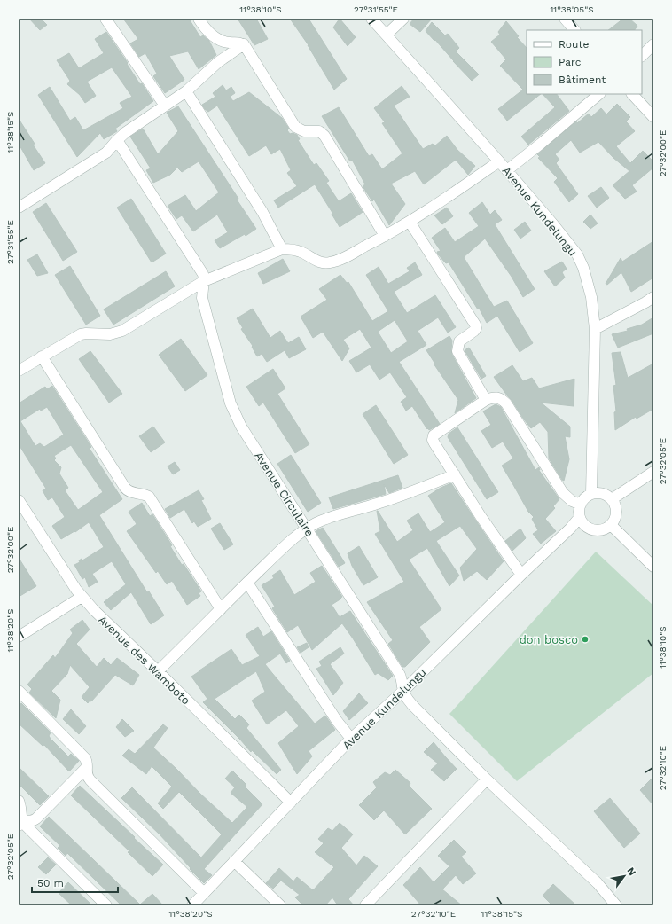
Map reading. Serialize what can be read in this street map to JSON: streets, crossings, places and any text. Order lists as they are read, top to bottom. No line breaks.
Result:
{"streets":{"street":["Avenue Kundelungu","Avenue Circulaire","Avenue des Wamboto"]},"crossings":[["Avenue Kundelungu","Avenue Circulaire"],["Avenue Kundelungu","Avenue des Wamboto"]],"places":["don bosco"],"legend":["Route","Parc","Bâtiment"],"scale_bar":"50 m","north":"top right","coordinates":["11°38'10\"S","27°31'55\"E","11°38'05\"S","11°38'15\"S","27°32'00\"E","27°32'05\"E","11°38'20\"S","27°32'10\"E"]}
